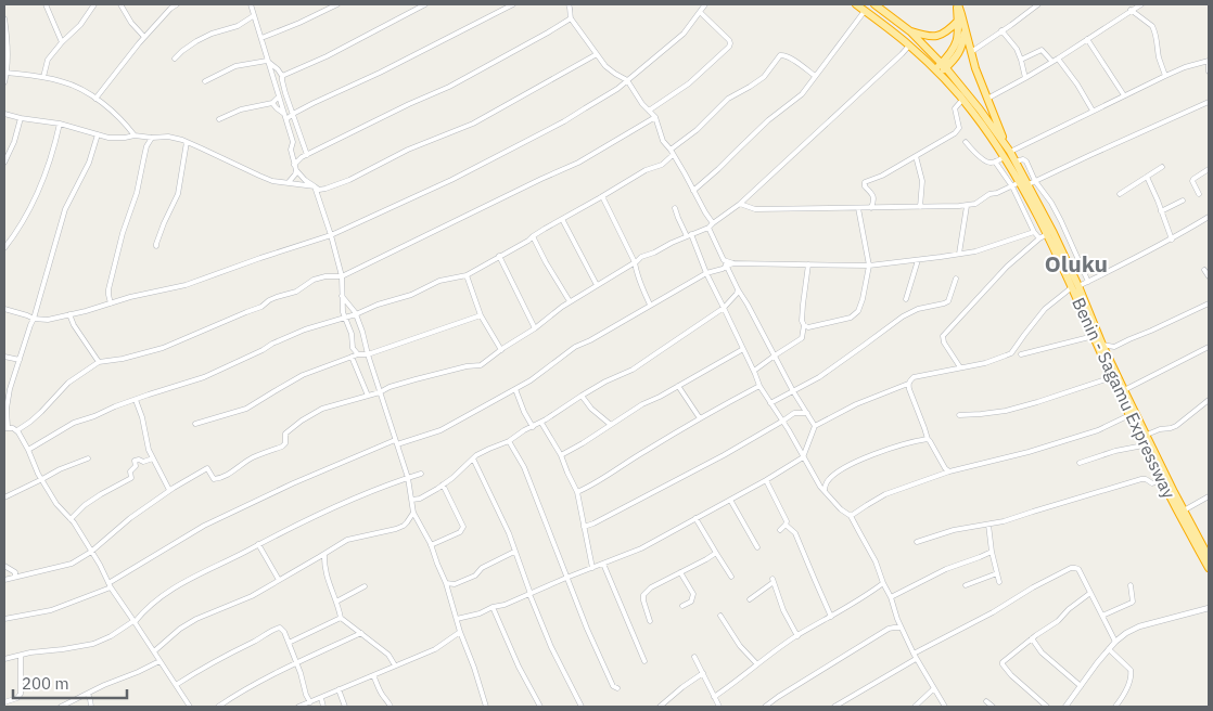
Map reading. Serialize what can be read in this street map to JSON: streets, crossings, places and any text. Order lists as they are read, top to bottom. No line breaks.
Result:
{"streets":{"highway":["Benin - Sagamu Expressway"]},"districts":["Oluku"],"scale_bar":"200 m"}
